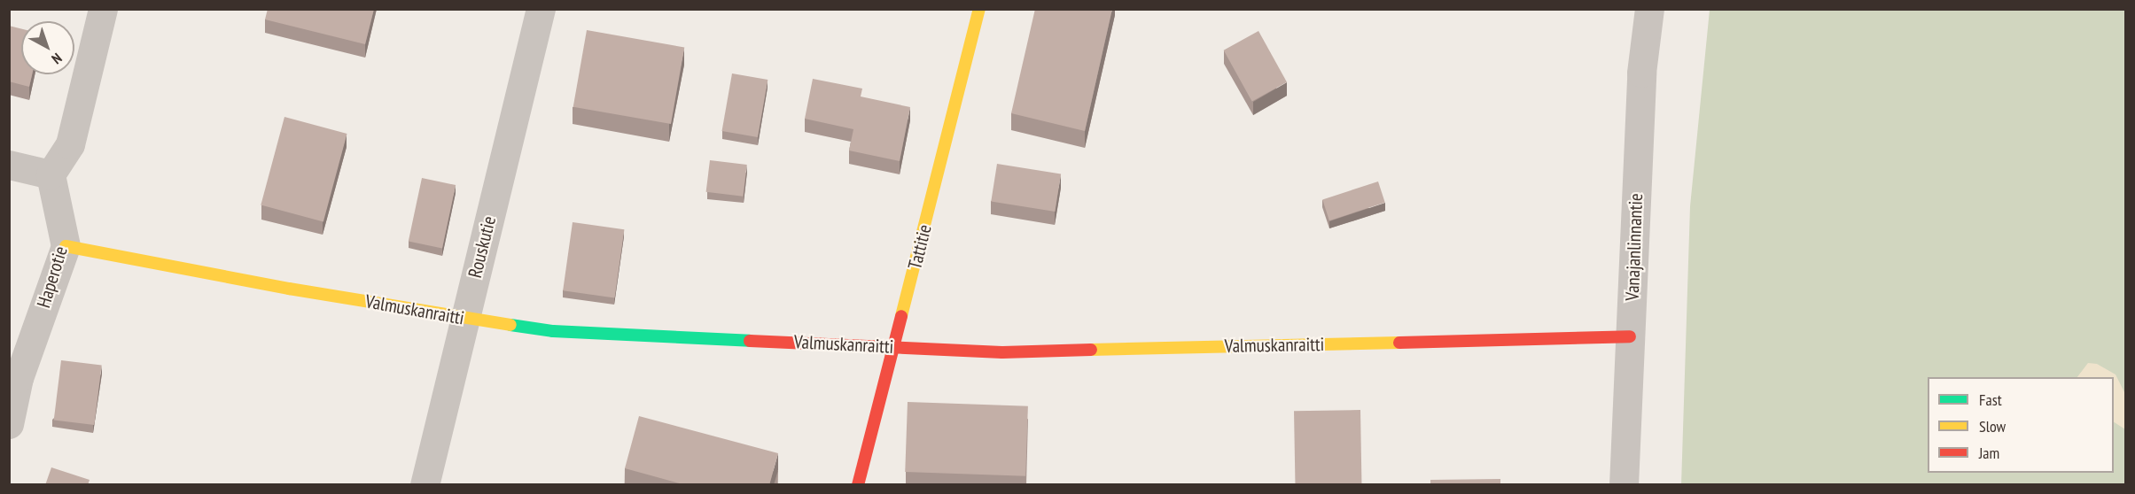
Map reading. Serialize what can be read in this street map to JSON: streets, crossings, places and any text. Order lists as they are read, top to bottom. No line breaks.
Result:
{"streets":{"street":["Rouskutie","Tattitie","Vanajanlinnantie","Haperotie","Valmuskanraitti"]},"crossings":[["Rouskutie","Valmuskanraitti"],["Tattitie","Valmuskanraitti"],["Vanajanlinnantie","Valmuskanraitti"],["Haperotie","Valmuskanraitti"]],"legend":["Fast","Slow","Jam"],"north":"bottom right"}
